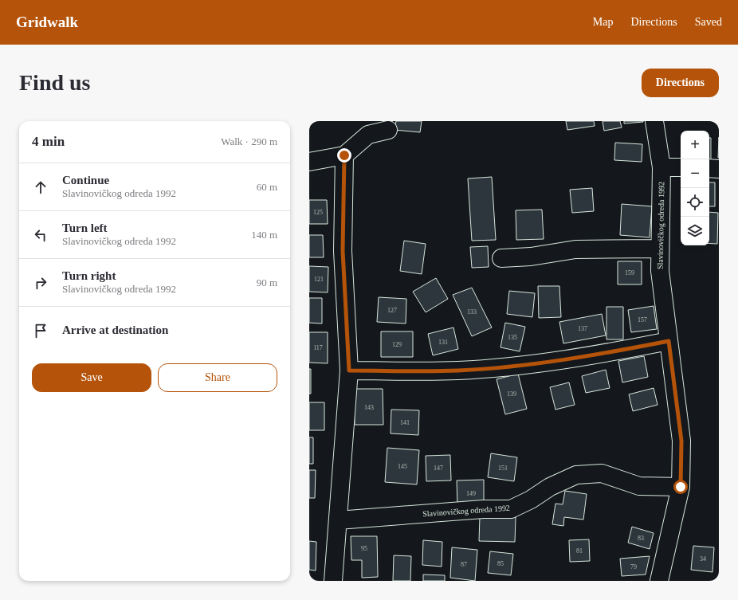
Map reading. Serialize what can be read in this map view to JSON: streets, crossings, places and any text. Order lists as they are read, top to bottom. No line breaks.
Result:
{"streets":{"street":["Slavinovičkog odreda 1992"]},"house_numbers":["125","159","121","127","133","157","137","135","131","129","117","139","143","141","145","147","151","149","83","95","81","34","85","87","79"],"page":{"header":"Gridwalk","nav":["Map","Directions","Saved"],"buttons":["Directions",["Save","Share"]],"title":"Find us","heading":["4 min","Walk · 290 m"],"map_buttons":["+","−"],"list":[["Continue","Slavinovičkog odreda 1992","60 m"],["Turn left","Slavinovičkog odreda 1992","140 m"],["Turn right","Slavinovičkog odreda 1992","90 m"],"Arrive at destination"]}}
